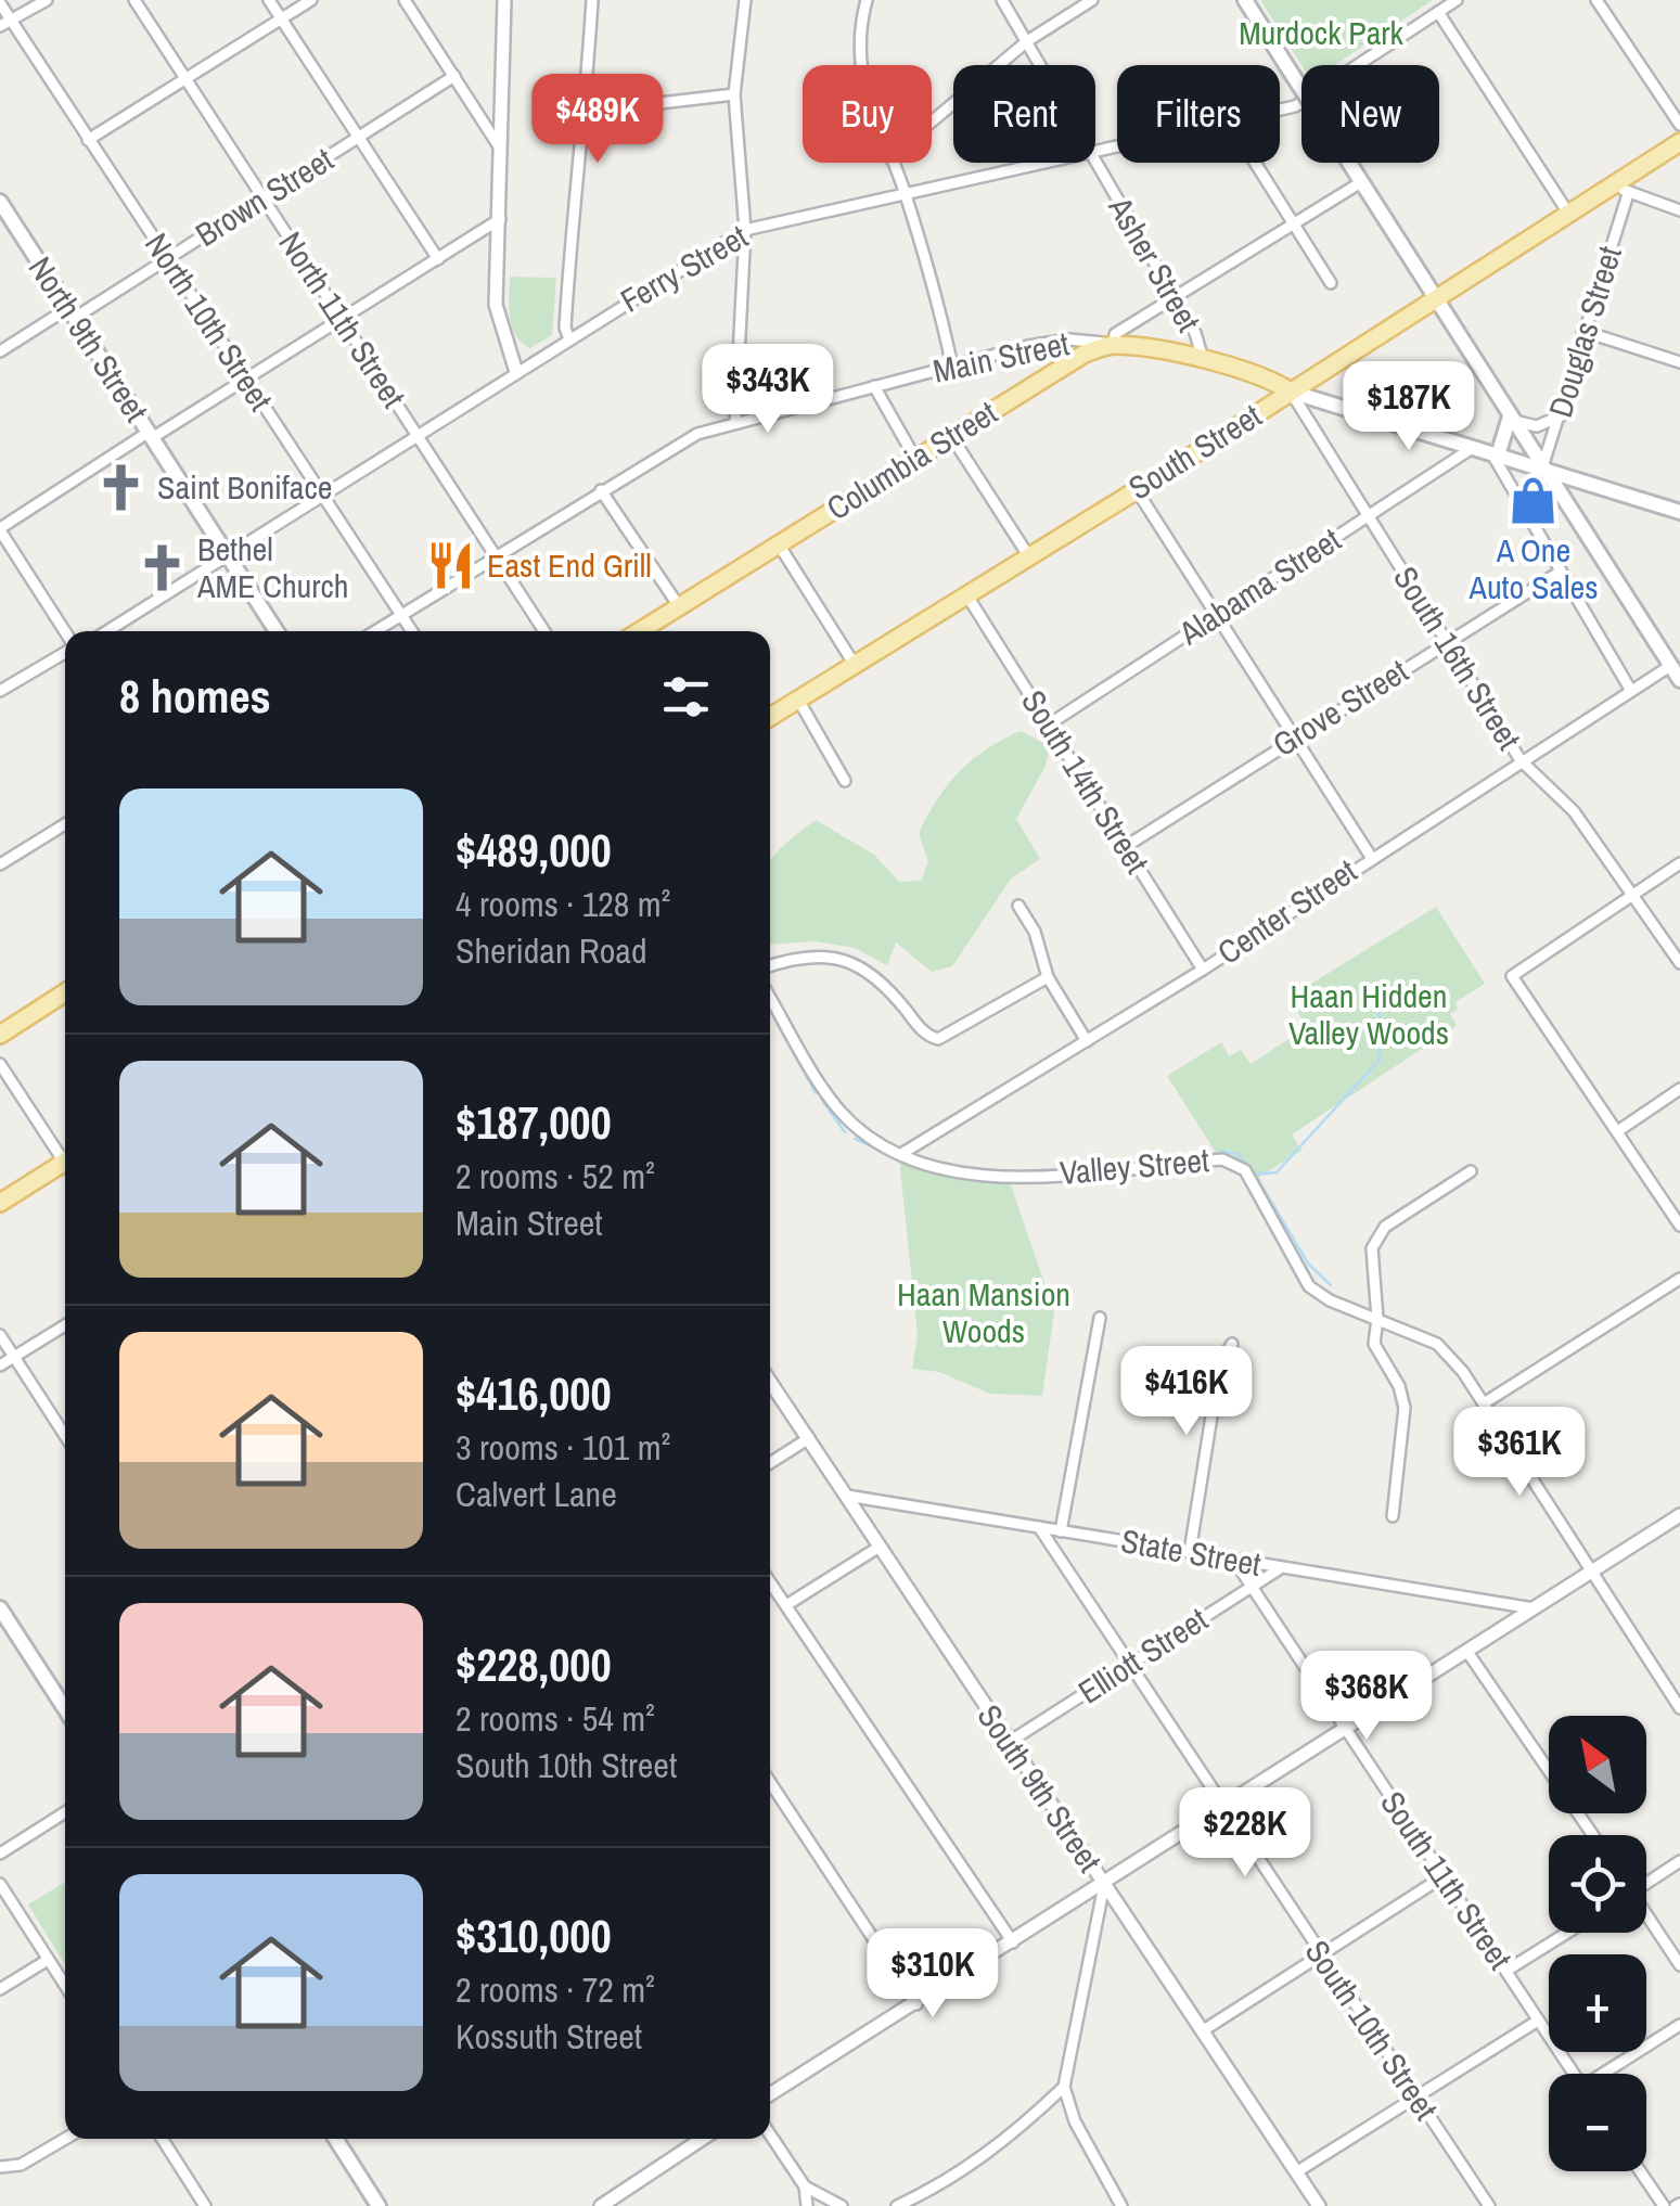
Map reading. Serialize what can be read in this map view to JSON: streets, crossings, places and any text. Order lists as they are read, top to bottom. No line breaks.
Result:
{"streets":{"main road":["North 9th Street","Main Street","South Street","Columbia Street"],"street":["Brown Street","Asher Street","Ferry Street","North 11th Street","North 10th Street","Douglas Street","Alabama Street","South 16th Street","Grove Street","South 14th Street","Center Street","Valley Street","State Street","Elliott Street","South 9th Street","South 11th Street","South 10th Street"]},"crossings":[["Brown Street","North 11th Street"],["Brown Street","North 10th Street"],["Brown Street","North 9th Street"],["Asher Street","Main Street"],["Asher Street","Columbia Street"],["Ferry Street","North 11th Street"],["Ferry Street","North 10th Street"],["Ferry Street","North 9th Street"],["North 11th Street","Main Street"],["North 10th Street","Main Street"],["Douglas Street","Main Street"],["Douglas Street","South Street"],["Main Street","South Street"],["Main Street","Columbia Street"],["Main Street","Alabama Street"],["Main Street","South 16th Street"],["South Street","South 16th Street"],["South Street","South 14th Street"],["Alabama Street","South 16th Street"],["Alabama Street","South 14th Street"],["South 16th Street","Grove Street"],["South 16th Street","Center Street"],["Grove Street","South 14th Street"],["South 14th Street","Center Street"],["Center Street","Valley Street"],["State Street","Elliott Street"],["State Street","South 9th Street"],["State Street","South 11th Street"],["State Street","South 10th Street"],["Elliott Street","South 9th Street"],["Elliott Street","South 11th Street"],["Elliott Street","South 10th Street"]],"parks":["Murdock Park","Haan Hidden Valley Woods","Haan Mansion Woods"],"places":{"church":["Saint Boniface","Bethel AME Church"],"shop":["A One Auto Sales"],"restaurant":["East End Grill"]},"north":"top left","page":{"chip":["Buy","Rent","Filters","New"],"price":["$489K","$343K","$187K","$416K","$361K","$368K","$228K","$310K"],"heading":"8 homes","list":[{"name":"$489,000","note":"4 rooms · 128 m² · Sheridan Road"},{"name":"$187,000","note":"2 rooms · 52 m² · Main Street"},{"name":"$416,000","note":"3 rooms · 101 m² · Calvert Lane"},{"name":"$228,000","note":"2 rooms · 54 m² · South 10th Street"},{"name":"$310,000","note":"2 rooms · 72 m² · Kossuth Street"}],"map_buttons":["+","−"]}}
